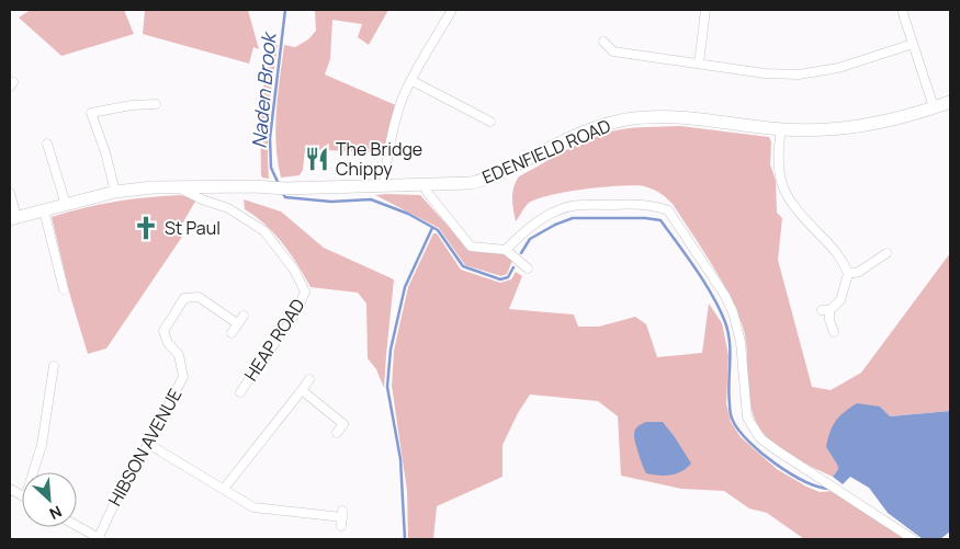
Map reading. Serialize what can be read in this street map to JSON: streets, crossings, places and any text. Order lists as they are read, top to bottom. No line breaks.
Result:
{"streets":{"main road":["EDENFIELD ROAD"],"street":["HEAP ROAD","HIBSON AVENUE"]},"crossings":[["EDENFIELD ROAD","HEAP ROAD"]],"water":["Naden Brook"],"places":{"restaurant":["The Bridge Chippy"],"church":["St Paul"]},"north":"bottom right"}
